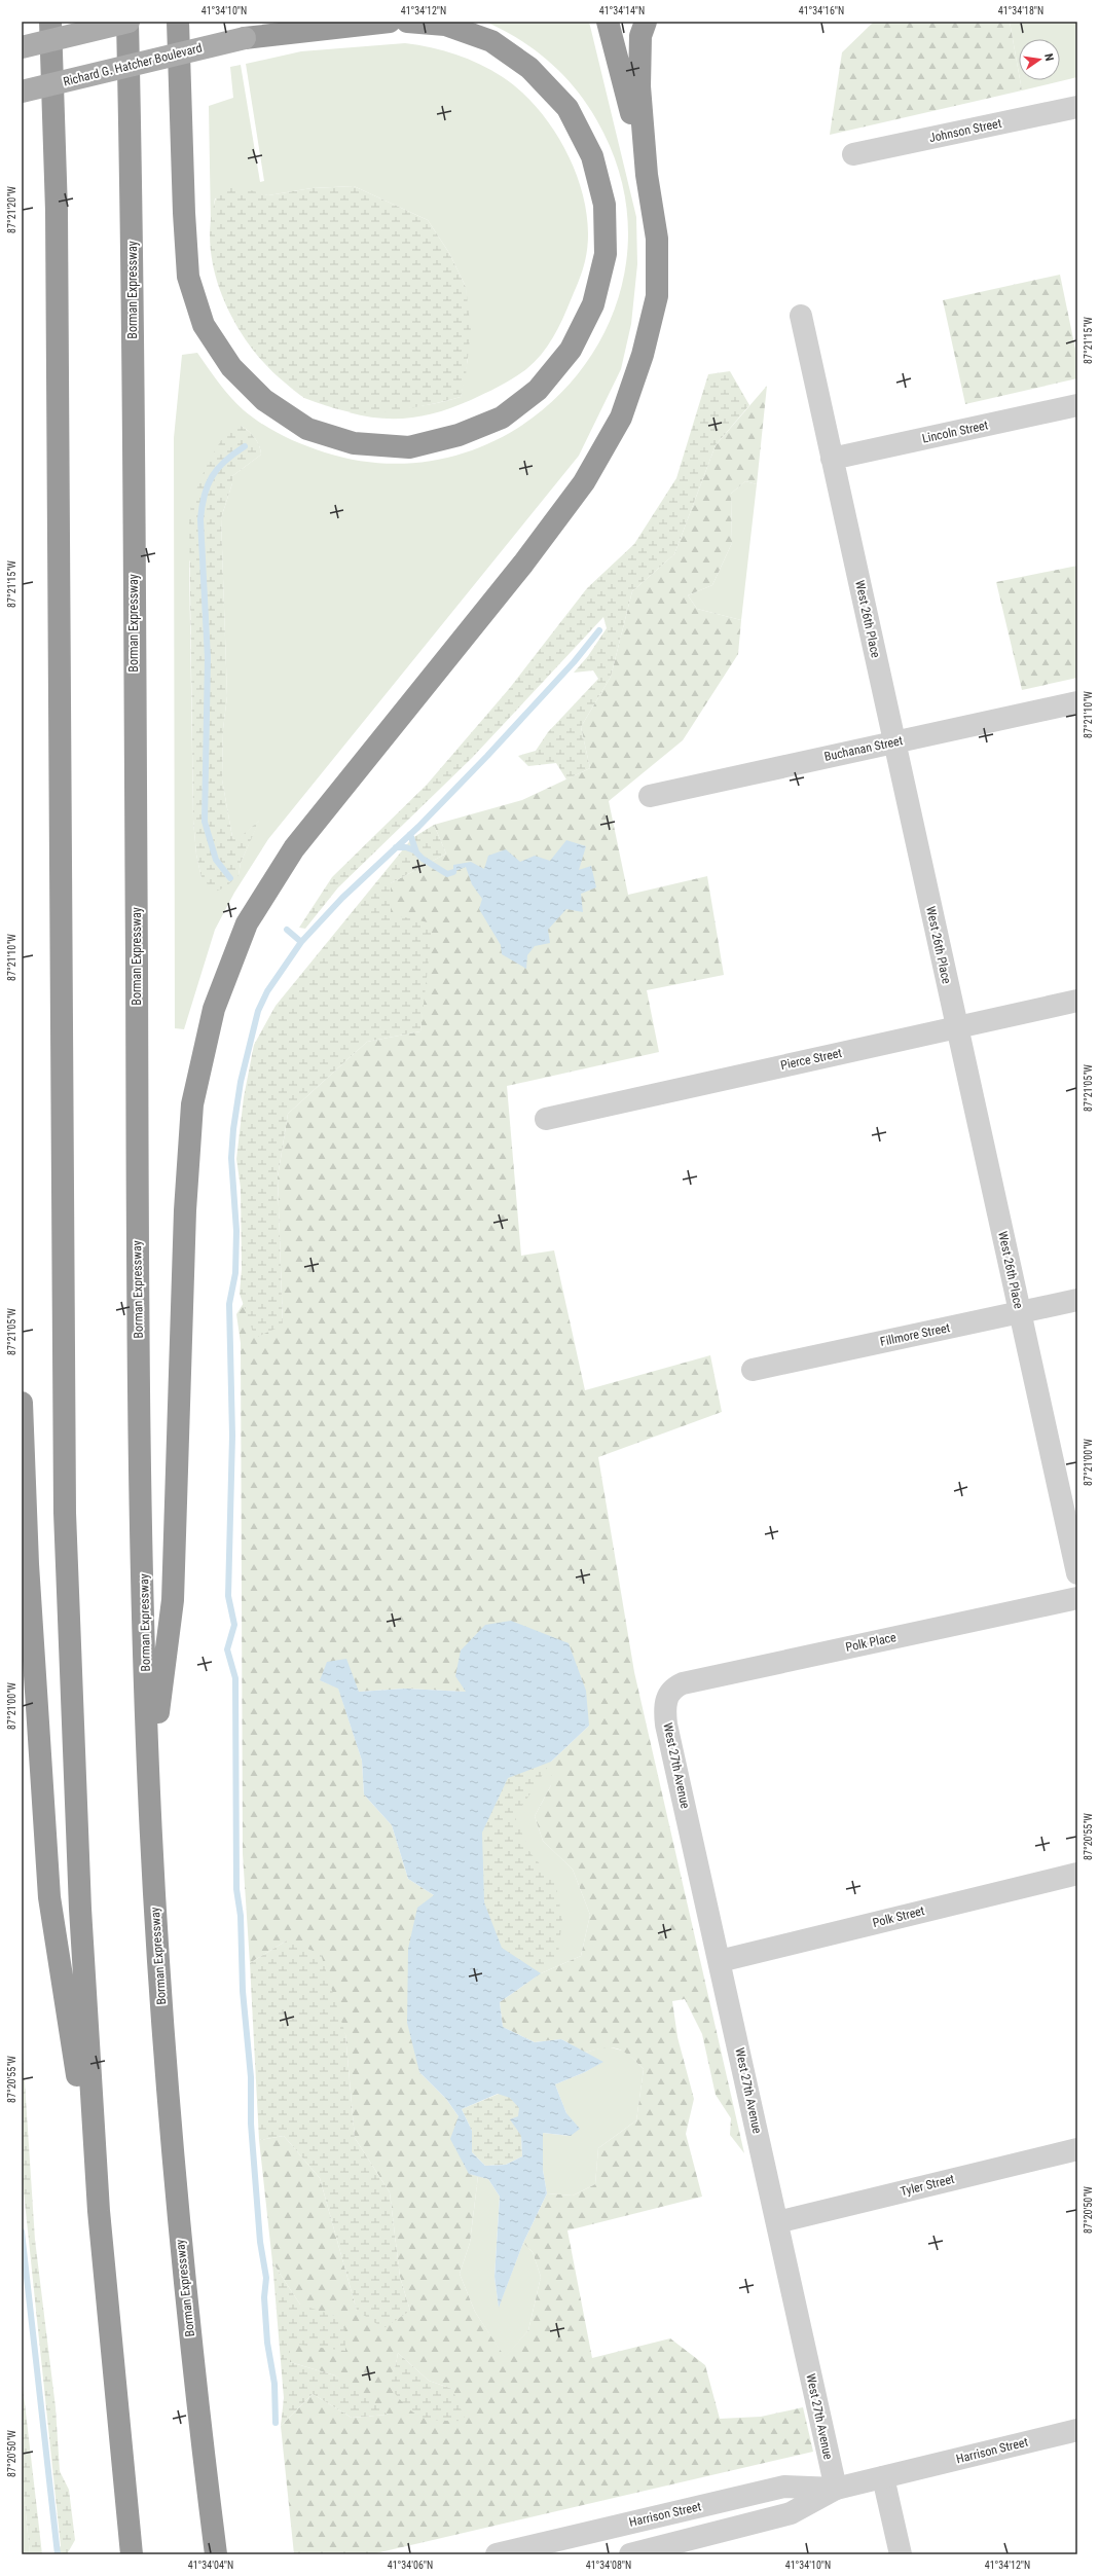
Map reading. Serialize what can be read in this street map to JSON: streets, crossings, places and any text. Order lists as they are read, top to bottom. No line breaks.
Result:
{"streets":{"highway":["Borman Expressway"],"main road":["Richard G. Hatcher Boulevard"],"street":["Johnson Street","Lincoln Street","West 26th Place","Buchanan Street","Pierce Street","Fillmore Street","Polk Place","West 27th Avenue","Polk Street","Tyler Street","Harrison Street"]},"crossings":[["Lincoln Street","West 26th Place"],["West 26th Place","Buchanan Street"],["West 26th Place","Pierce Street"],["West 26th Place","Fillmore Street"],["Polk Place","West 27th Avenue"],["West 27th Avenue","Polk Street"],["West 27th Avenue","Tyler Street"],["West 27th Avenue","Harrison Street"]],"north":"right","coordinates":["41°34'10\"N","41°34'12\"N","41°34'14\"N","41°34'16\"N","41°34'18\"N","87°21'20\"W","87°21'15\"W","87°21'10\"W","87°21'05\"W","87°21'00\"W","87°20'55\"W","87°20'50\"W","41°34'04\"N","41°34'06\"N","41°34'08\"N"]}
